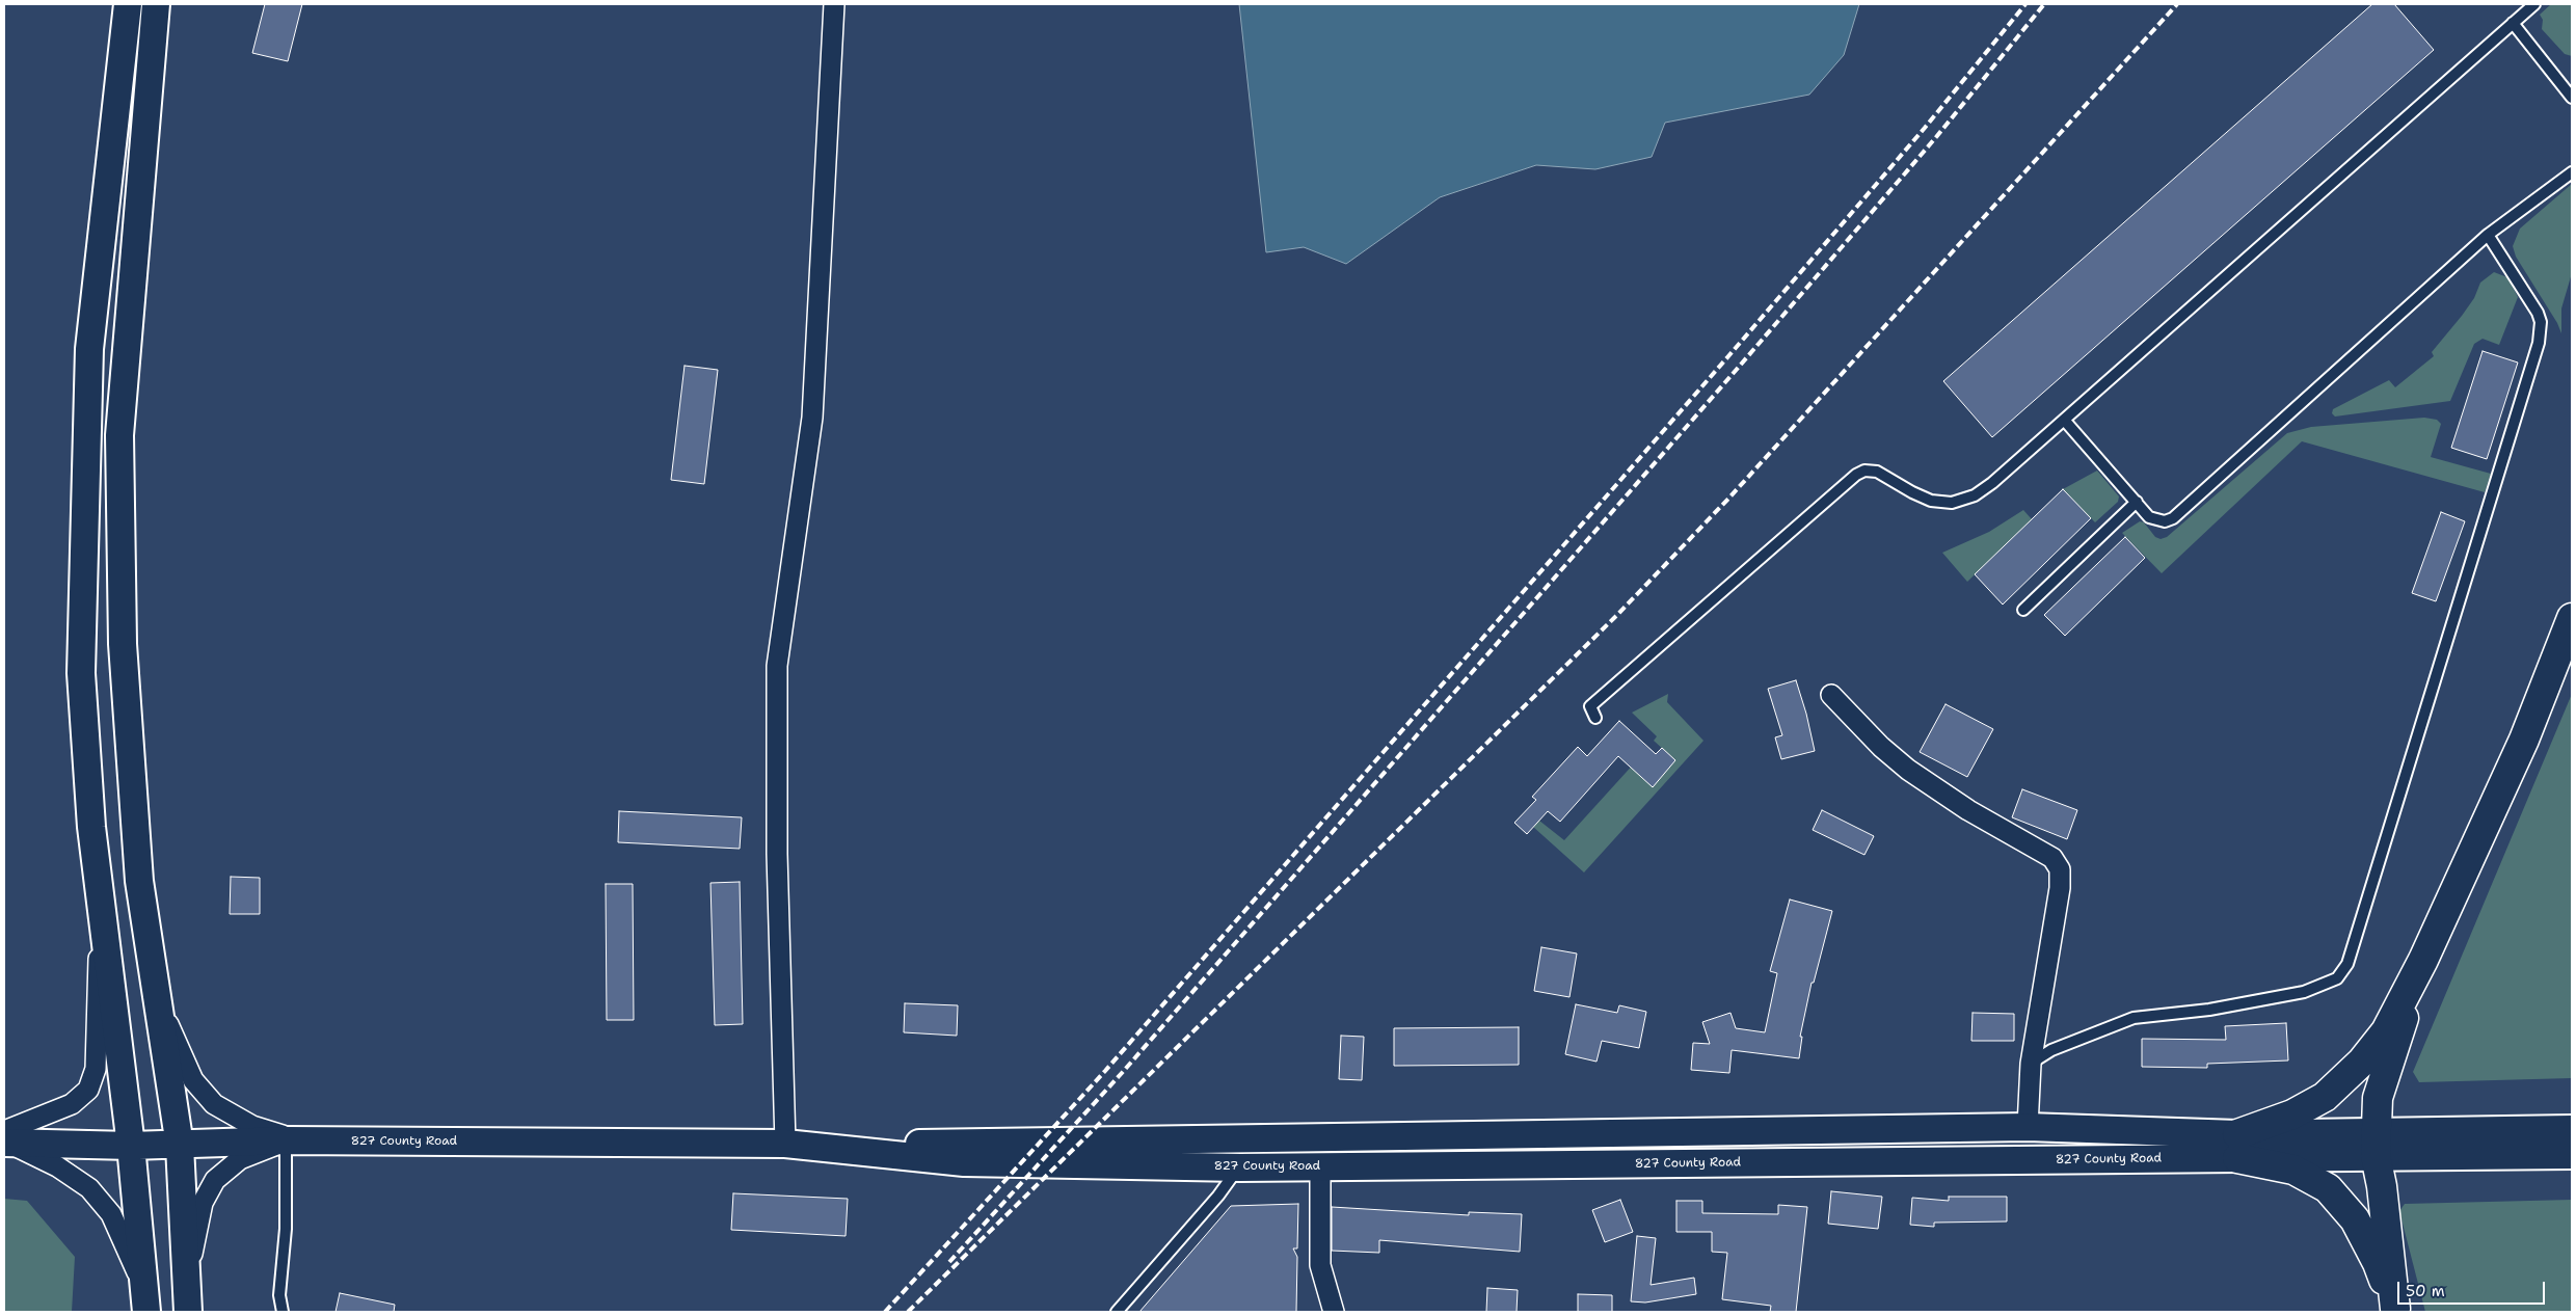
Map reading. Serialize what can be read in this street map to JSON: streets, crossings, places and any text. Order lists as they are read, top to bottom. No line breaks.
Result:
{"streets":{"main road":["827 County Road"]},"scale_bar":"50 m"}
